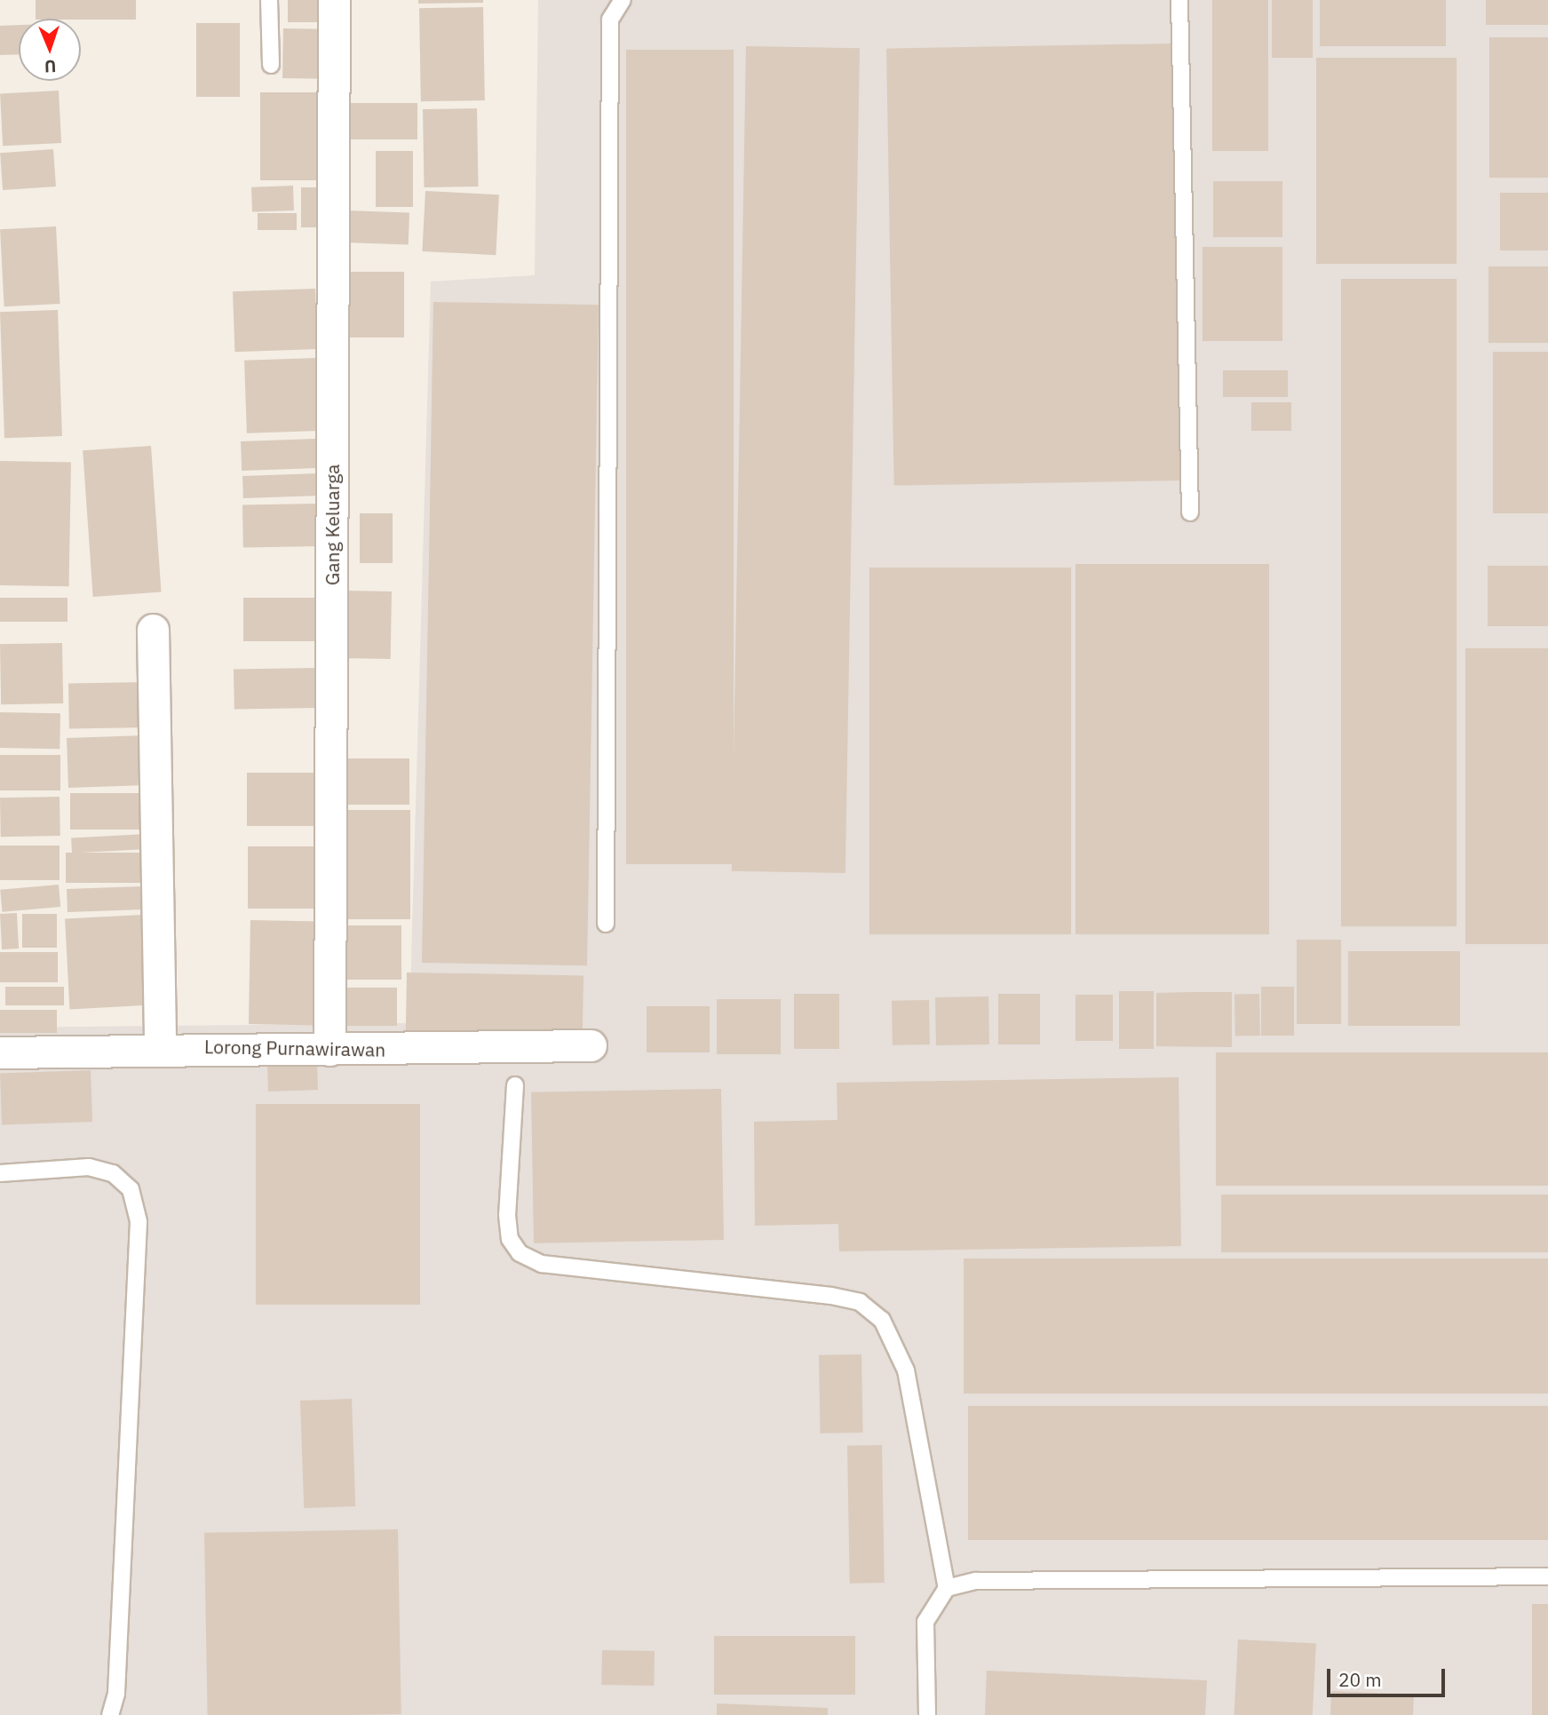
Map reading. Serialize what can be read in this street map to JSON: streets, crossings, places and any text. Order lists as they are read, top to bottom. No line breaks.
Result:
{"streets":{"street":["Gang Keluarga","Lorong Purnawirawan"]},"crossings":[["Gang Keluarga","Lorong Purnawirawan"]],"scale_bar":"20 m","north":"bottom"}
